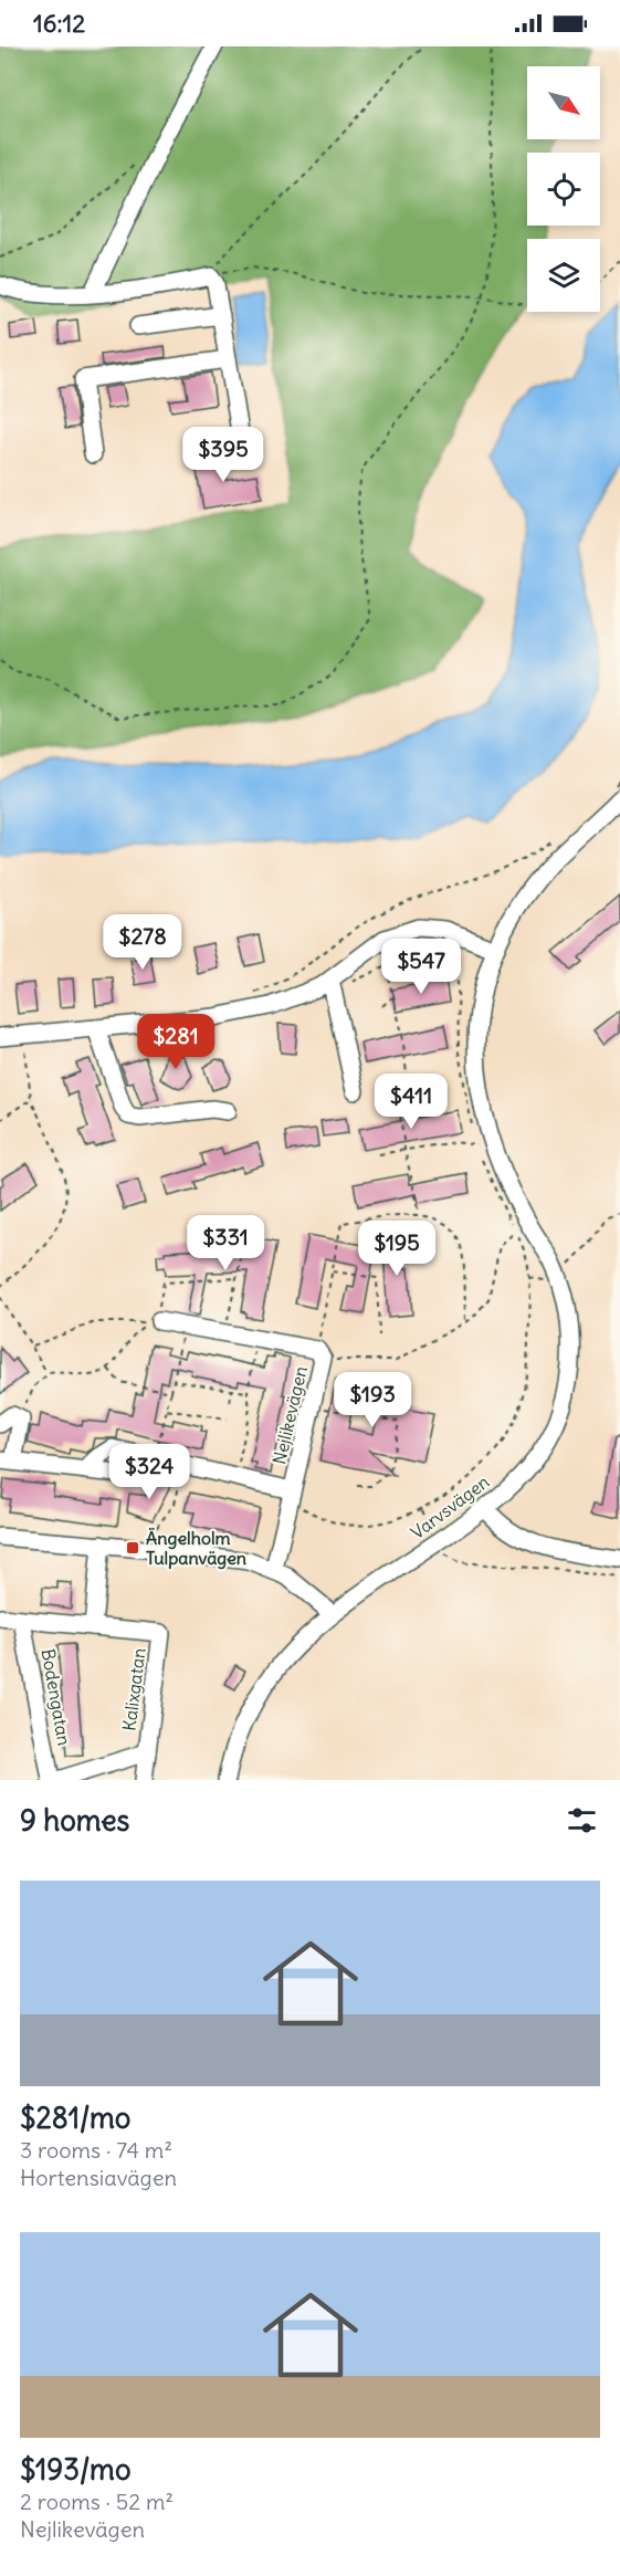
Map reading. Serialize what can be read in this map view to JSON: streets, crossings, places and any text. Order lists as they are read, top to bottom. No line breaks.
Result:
{"streets":{"street":["Nejlikevägen","Varvsvägen","Kalixgatan","Bodengatan"]},"places":{"transit":["Ängelholm Tulpanvägen"]},"north":"bottom right","page":{"status":"16:12","price":["$395","$278","$547","$281","$411","$331","$195","$193","$324"],"heading":"9 homes","list":[{"name":"$281/mo","note":"3 rooms · 74 m² · Hortensiavägen"},{"name":"$193/mo","note":"2 rooms · 52 m² · Nejlikevägen"}]}}
